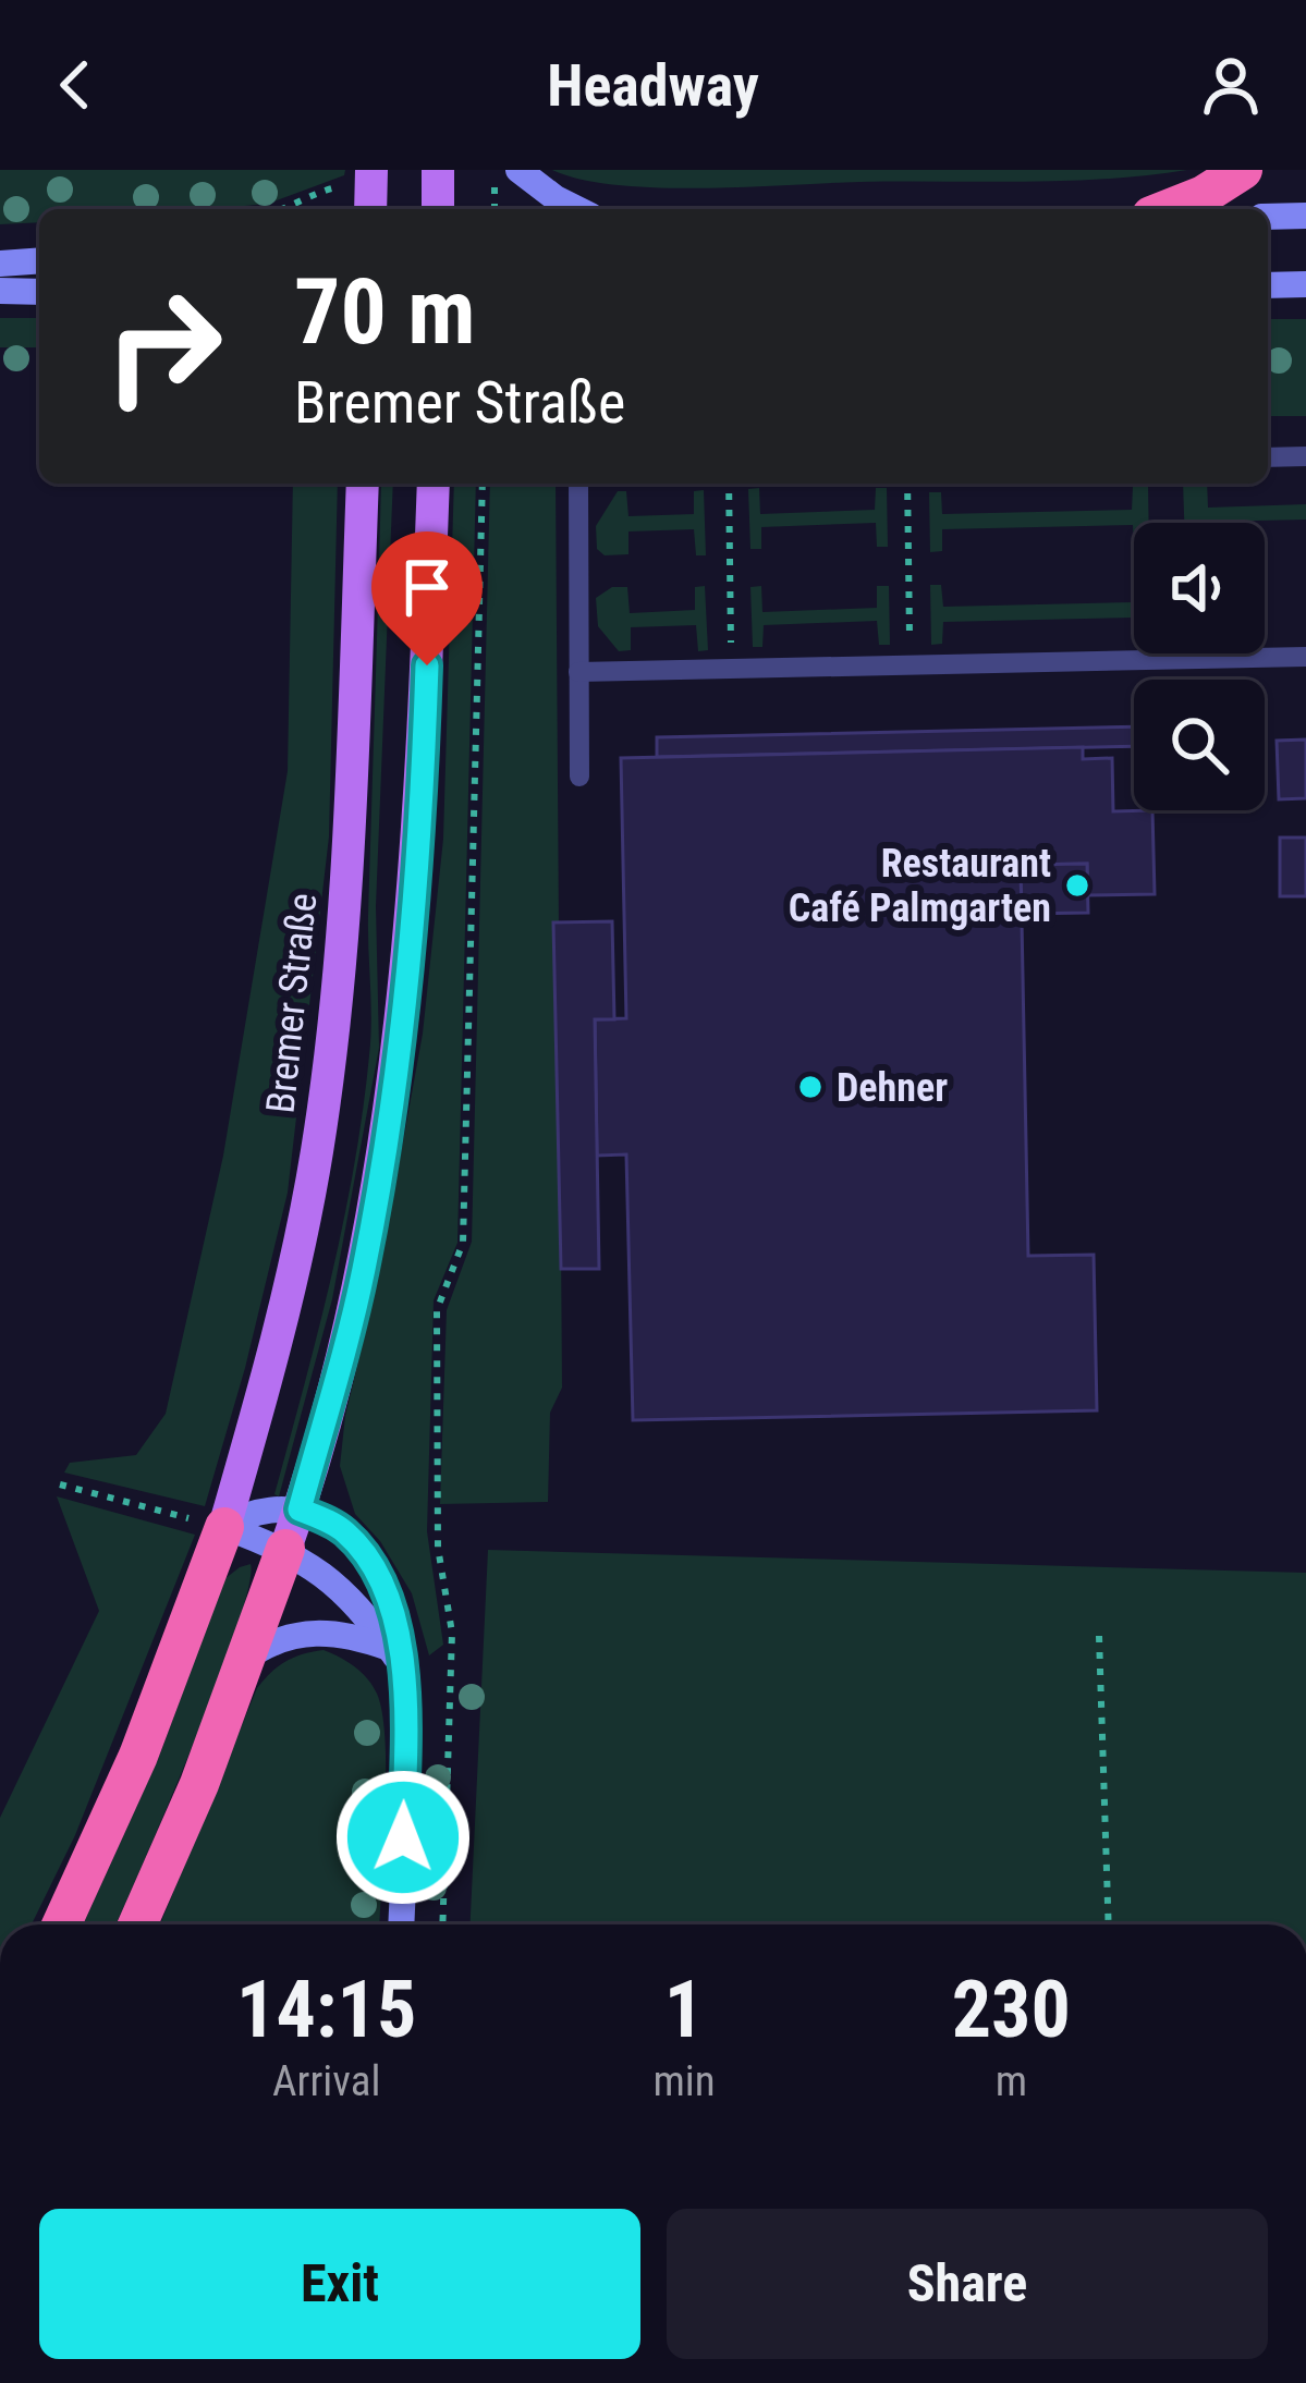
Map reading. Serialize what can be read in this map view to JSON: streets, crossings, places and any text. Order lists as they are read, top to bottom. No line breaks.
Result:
{"streets":{"main road":["Bremer Straße"]},"places":["Restaurant Café Palmgarten","Dehner"],"page":{"header":"Headway","turn":["70 m","Bremer Straße"],"eta":["14:15","Arrival","1","min","230","m"],"buttons":["Exit","Share"]}}
